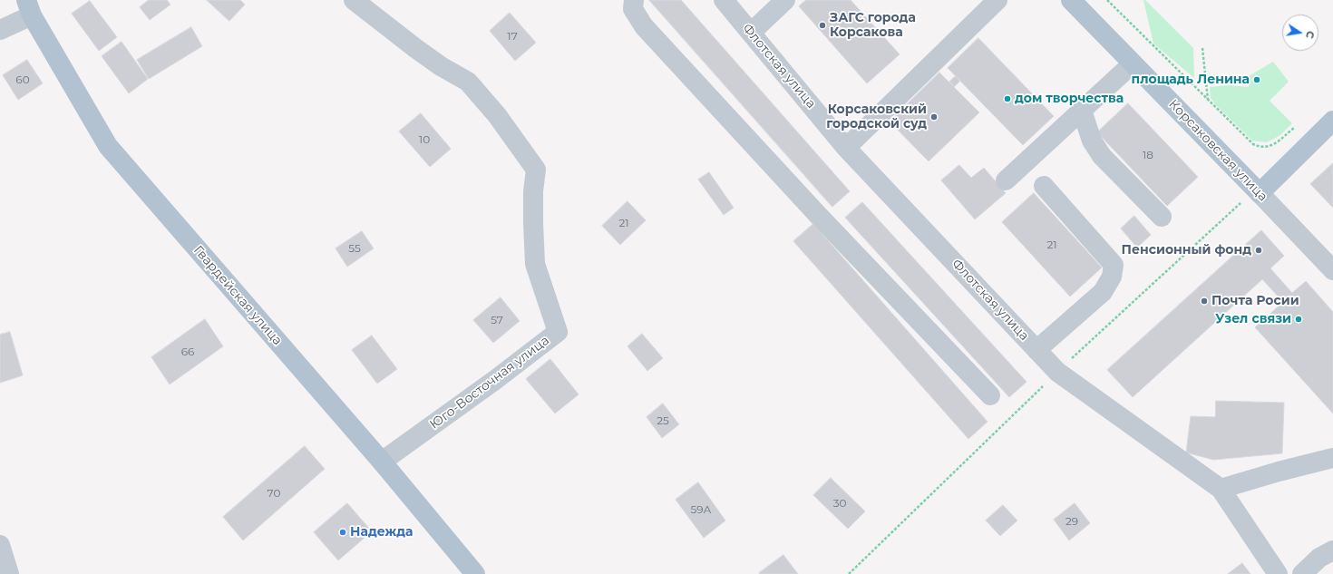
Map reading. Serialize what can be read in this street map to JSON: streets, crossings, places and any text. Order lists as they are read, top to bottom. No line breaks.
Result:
{"streets":{"main road":["Корсаковская улица","Гвардейская улица"],"street":["Флотская улица","Юго-Восточная улица"]},"crossings":[["Гвардейская улица","Юго-Восточная улица"]],"places":["ЗАГС города Корсакова","площадь Ленина","дом творчества","Корсаковский городской суд","Пенсионный фонд","Почта Росии","Узел связи","Надежда"],"house_numbers":["17","60","10","18","21","21","55","57","66","25","70","30","59А","29"],"north":"right"}
